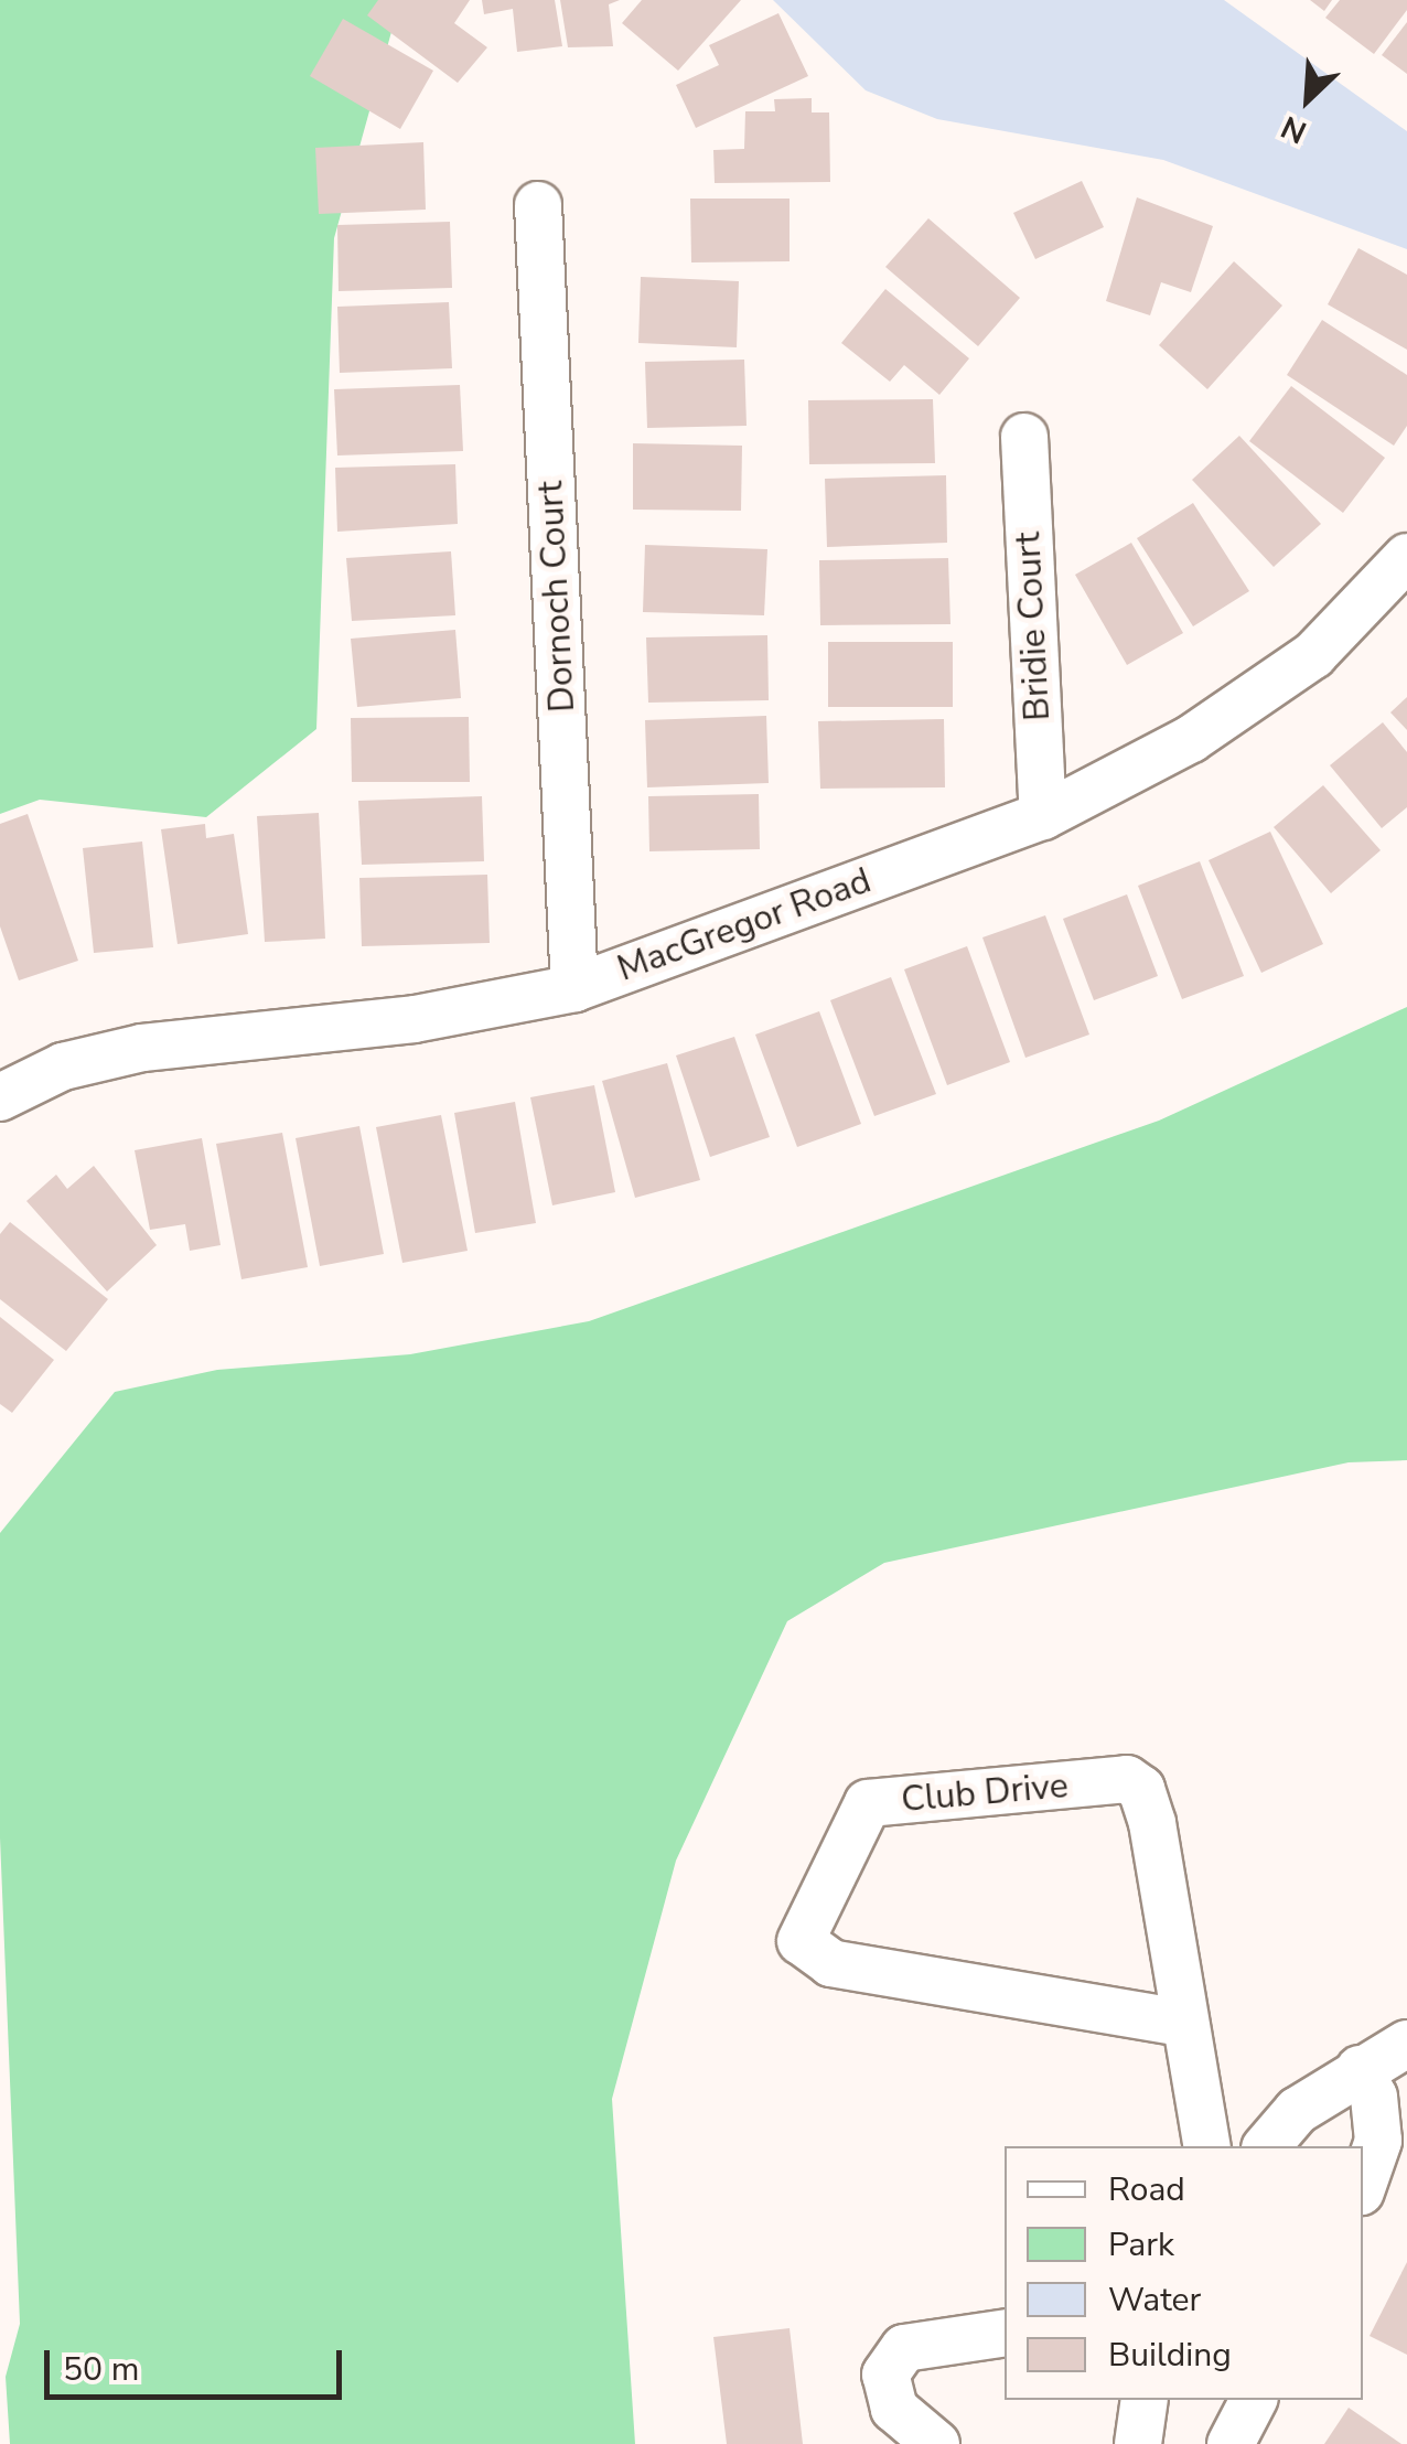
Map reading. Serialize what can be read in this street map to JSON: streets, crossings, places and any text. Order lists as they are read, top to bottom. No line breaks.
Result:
{"streets":{"street":["Dornoch Court","Bridie Court","MacGregor Road","Club Drive"]},"crossings":[["Dornoch Court","MacGregor Road"],["Bridie Court","MacGregor Road"]],"legend":["Road","Park","Water","Building"],"scale_bar":"50 m","north":"bottom left"}
